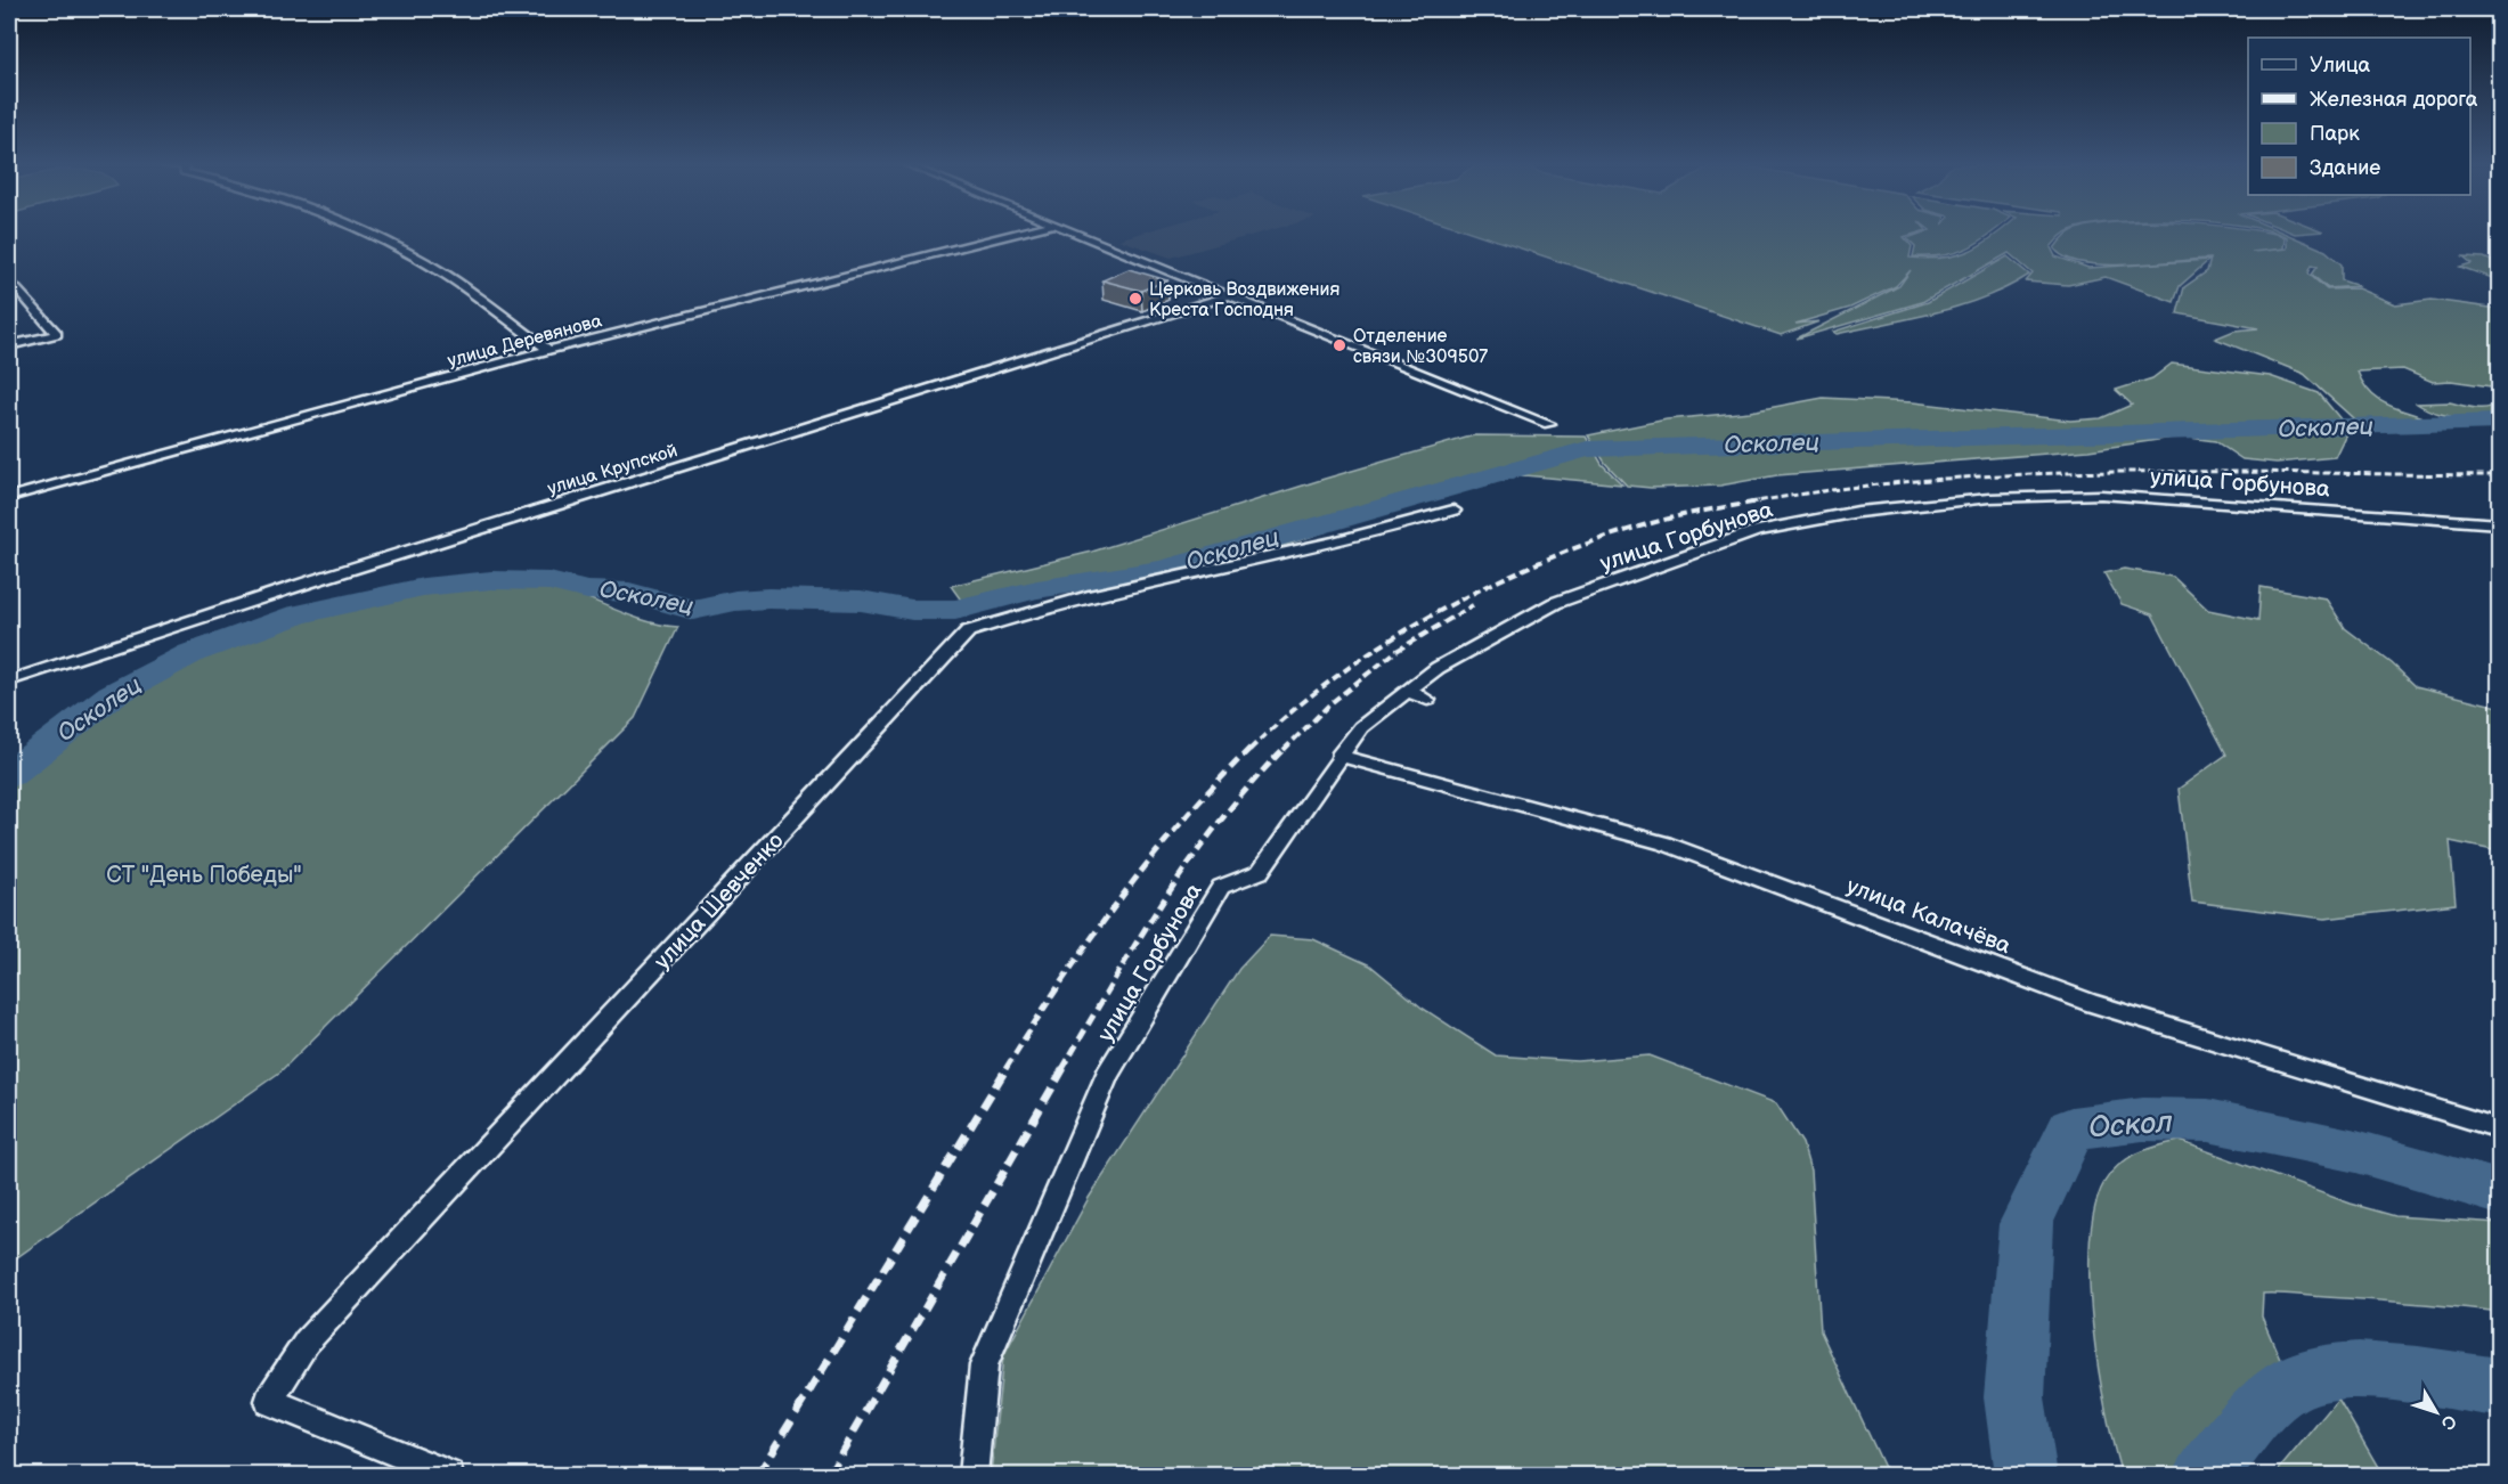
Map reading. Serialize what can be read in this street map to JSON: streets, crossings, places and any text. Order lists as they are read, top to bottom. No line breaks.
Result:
{"streets":{"street":["улица Деревянова","улица Крупской","улица Горбунова","улица Шевченко","улица Калачёва"]},"crossings":[["улица Горбунова","улица Калачёва"]],"water":["Осколец","Оскол"],"parks":["СТ \"День Победы\""],"places":["Церковь Воздвижения Креста Господня","Отделение связи №309507"],"legend":["Улица","Железная дорога","Парк","Здание"],"north":"bottom right"}
